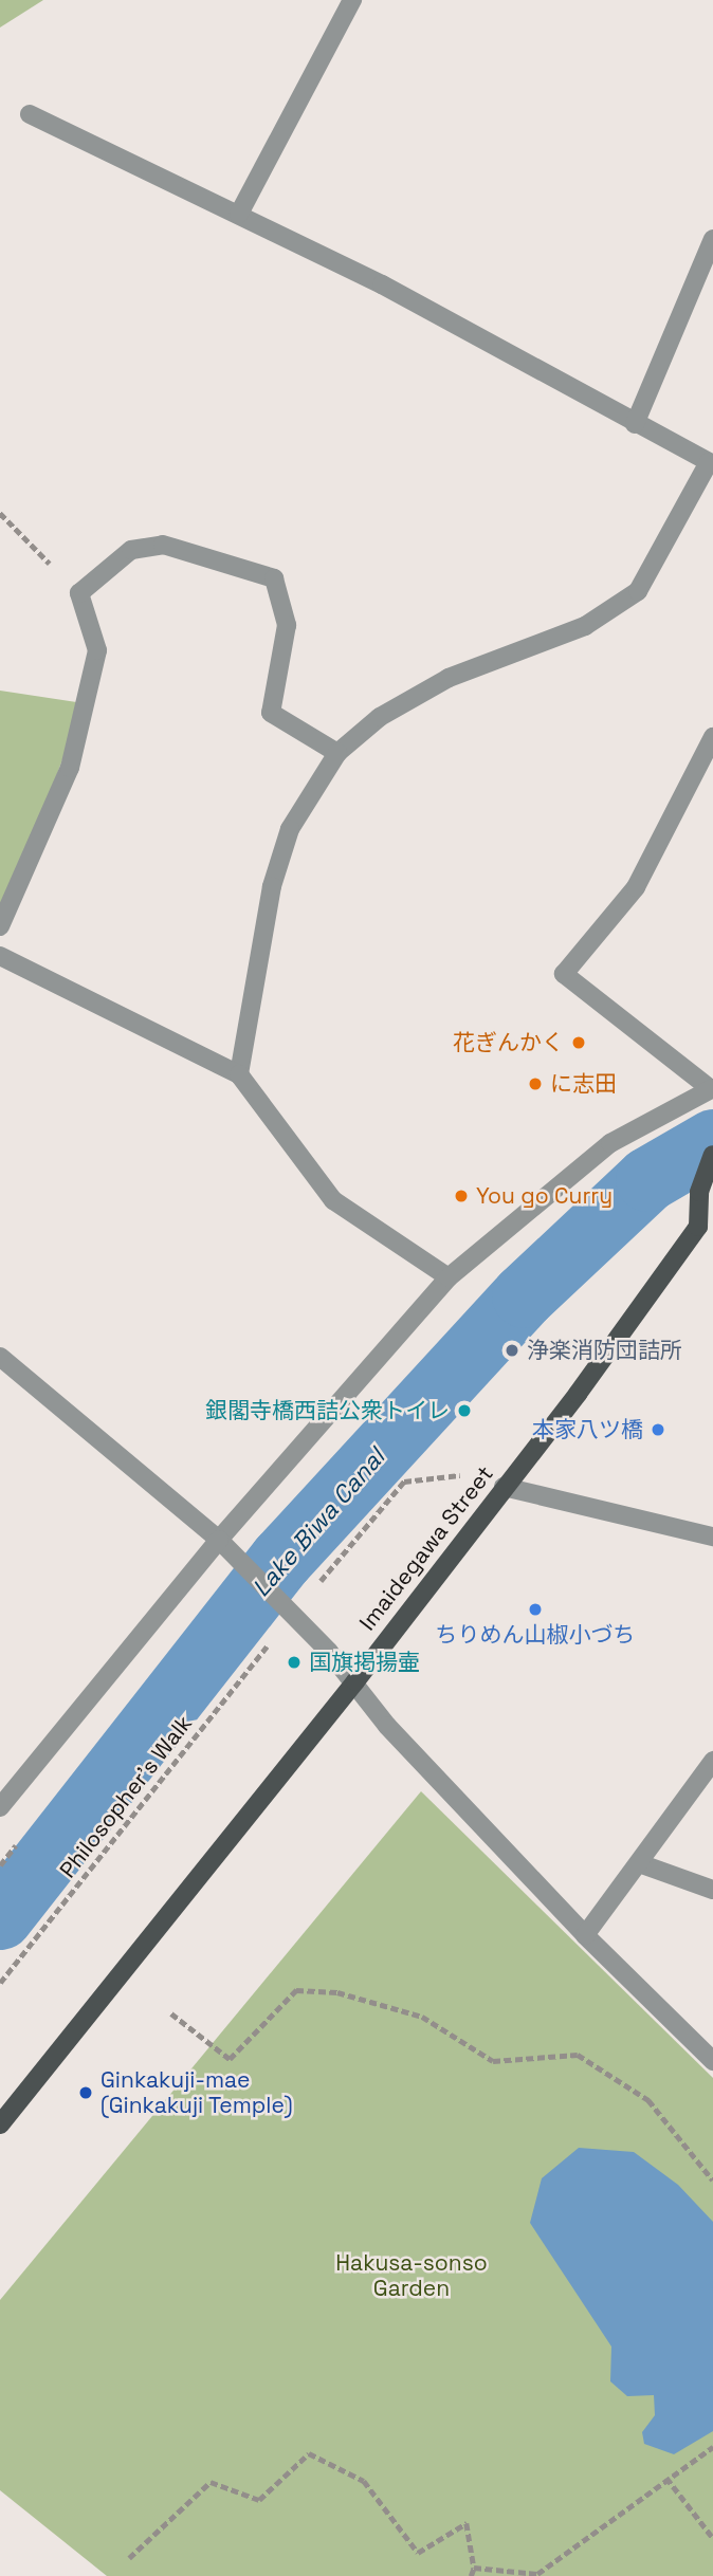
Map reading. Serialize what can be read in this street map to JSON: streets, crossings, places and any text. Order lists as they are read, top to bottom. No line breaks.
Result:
{"streets":{"main road":["Imaidegawa Street"],"path":["Philosopher's Walk"]},"water":["Lake Biwa Canal"],"parks":["Hakusa-sonso Garden"],"places":["花ぎんかく","に志田","You go Curry","浄楽消防団詰所","銀閣寺橋西詰公衆トイレ","本家八ツ橋","ちりめん山椒小づち","国旗掲揚壷","Ginkakuji-mae (Ginkakuji Temple)"]}
